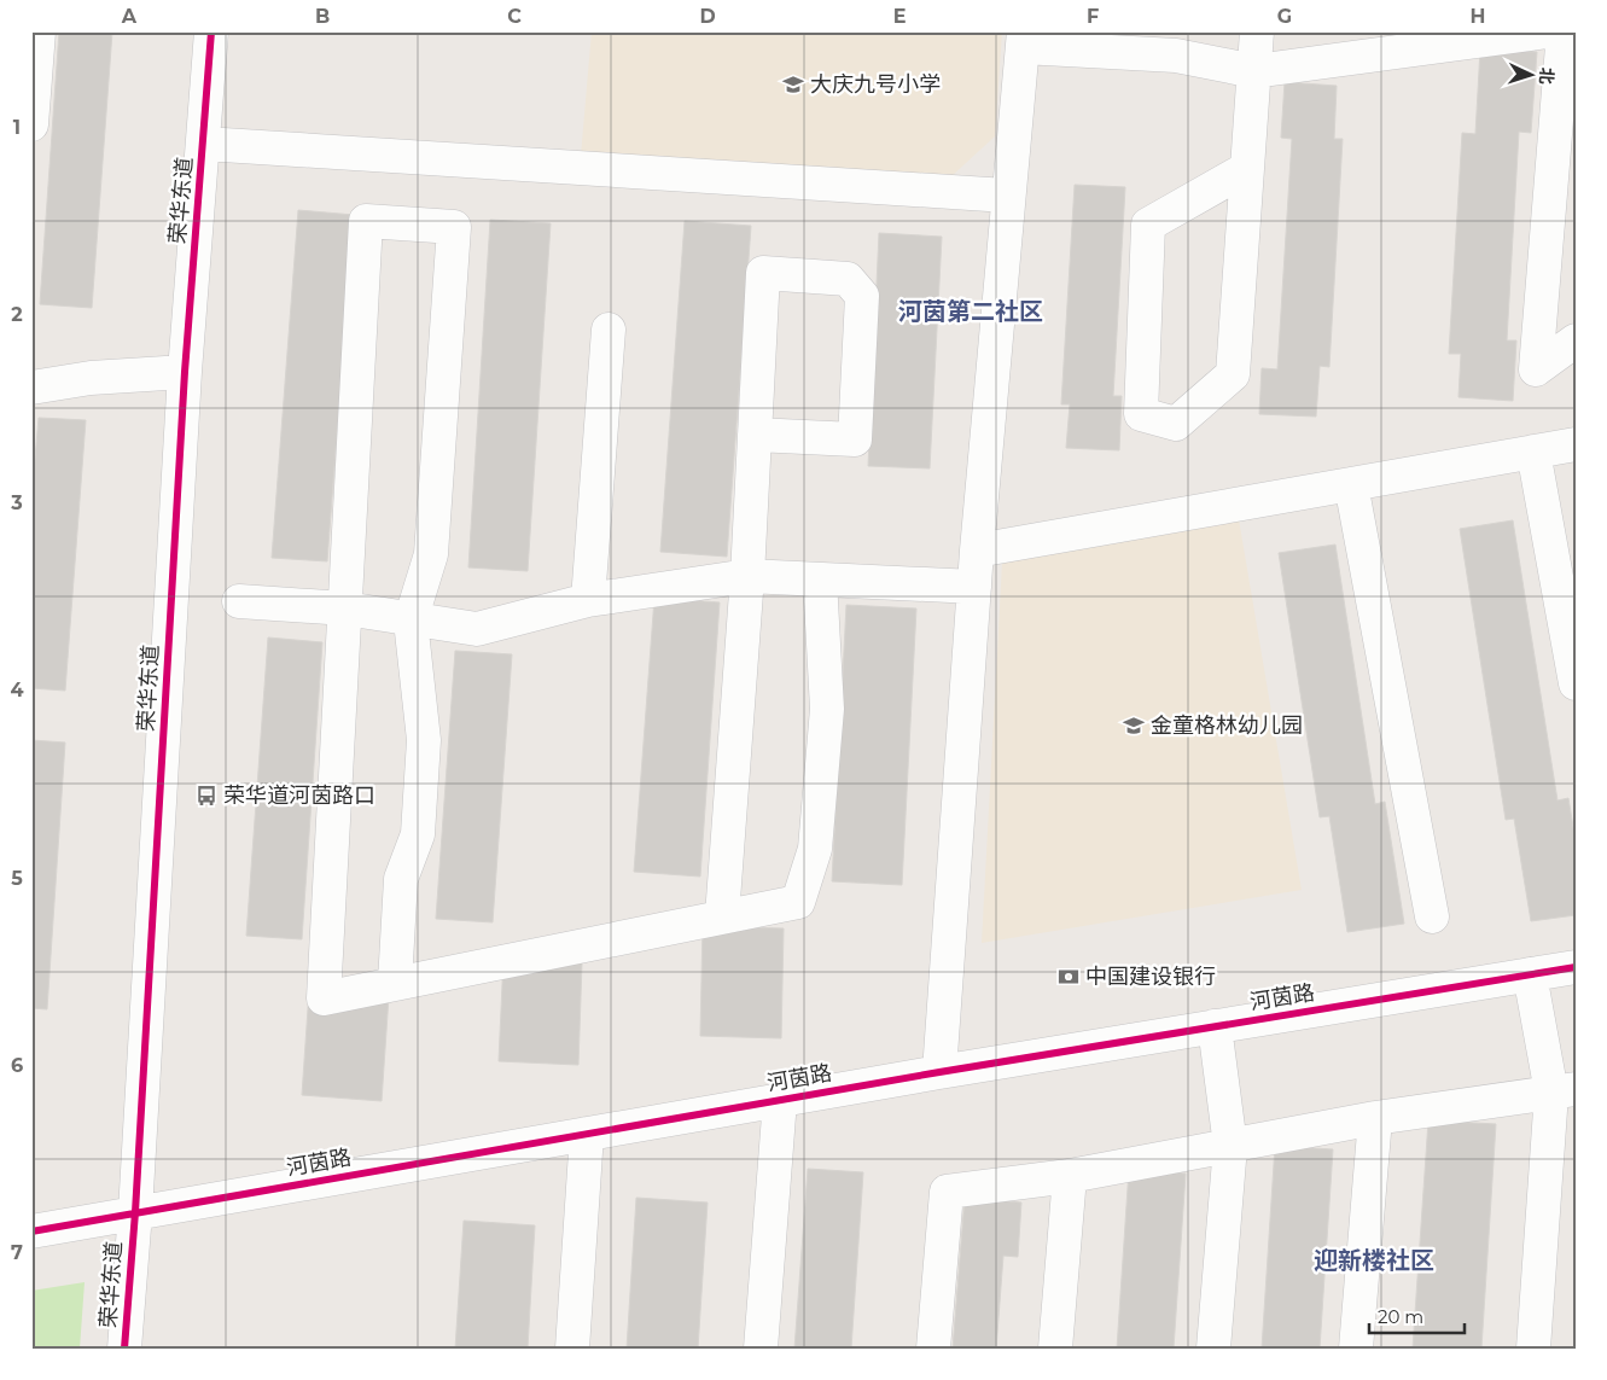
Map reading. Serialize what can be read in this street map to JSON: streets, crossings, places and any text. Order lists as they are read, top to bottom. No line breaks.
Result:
{"streets":{"street":["荣华东道","河茵路"]},"crossings":[["荣华东道","河茵路"]],"districts":["河茵第二社区","迎新楼社区"],"places":{"school or university":["大庆九号小学","金童格林幼儿园"],"bus stop":["荣华道河茵路口"],"bank":["中国建设银行"]},"scale_bar":"20 m","north":"right","grid":{"columns":["A","B","C","D","E","F","G","H"],"rows":["1","2","3","4","5","6","7"]}}
